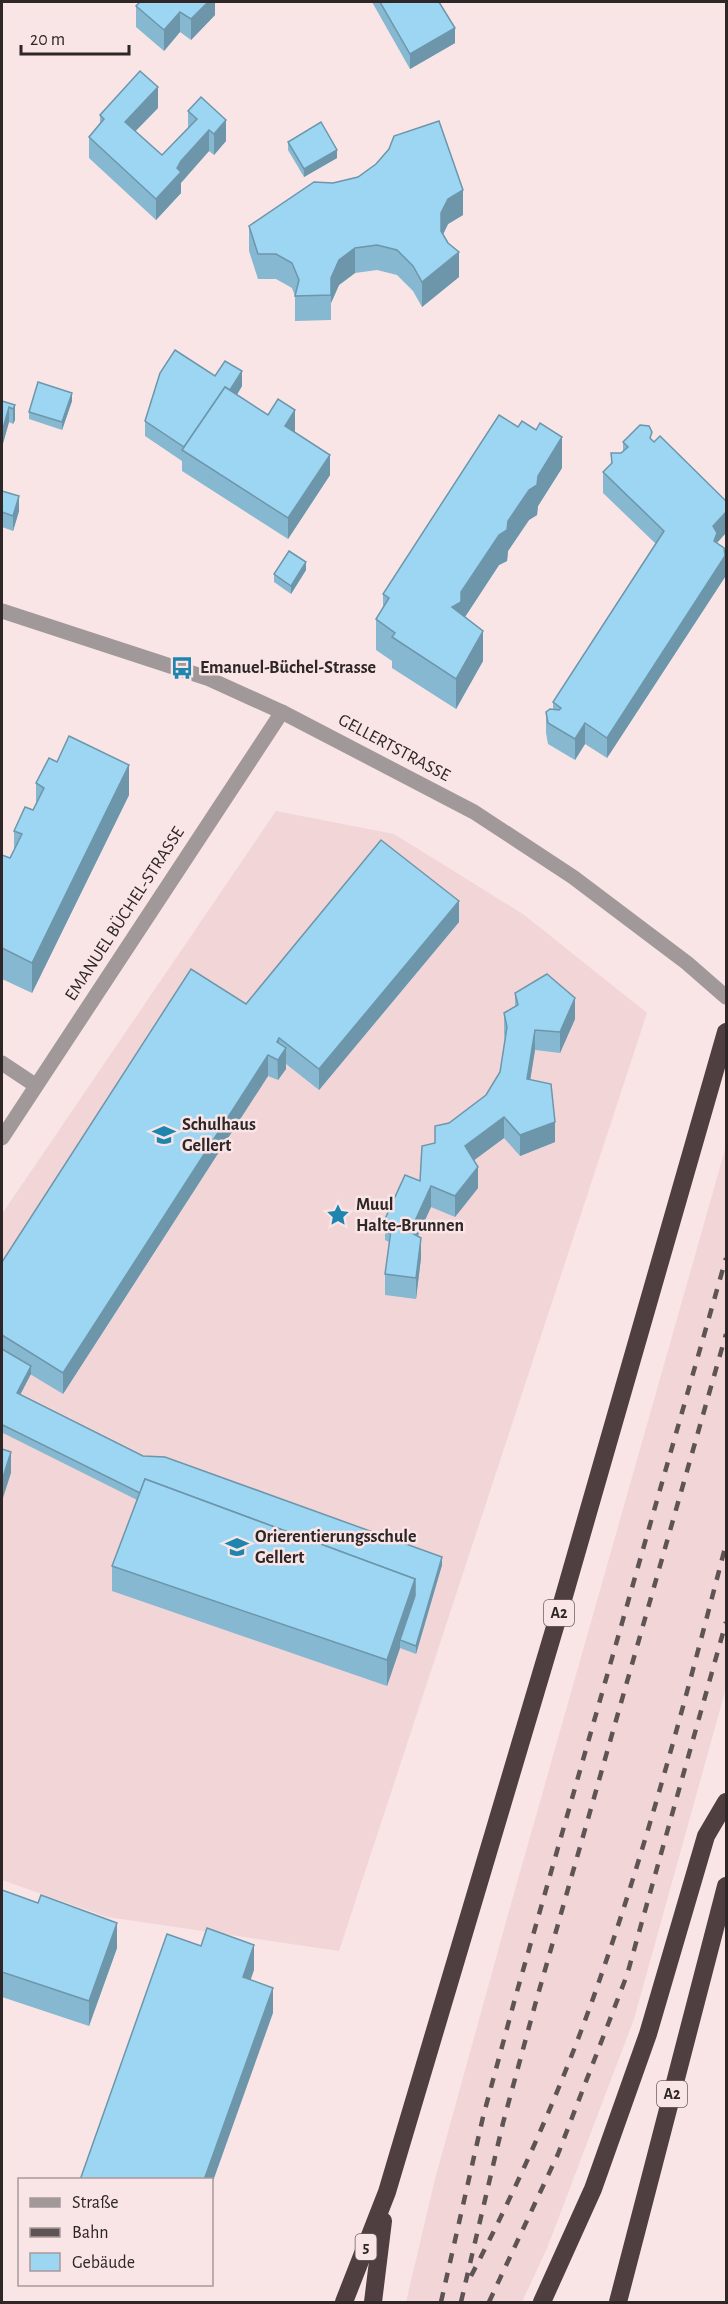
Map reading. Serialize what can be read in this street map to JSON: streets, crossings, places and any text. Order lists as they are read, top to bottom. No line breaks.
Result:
{"streets":{"highway":["A2","5"],"street":["GELLERTSTRASSE","EMANUEL BÜCHEL-STRASSE"]},"crossings":[["GELLERTSTRASSE","EMANUEL BÜCHEL-STRASSE"],["A2","5"]],"places":{"bus stop":["Emanuel-Büchel-Strasse"],"school or university":["Schulhaus Gellert","Orierentierungsschule Gellert"],"place":["Muul Halte-Brunnen"]},"legend":["Straße","Bahn","Gebäude"],"scale_bar":"20 m"}
